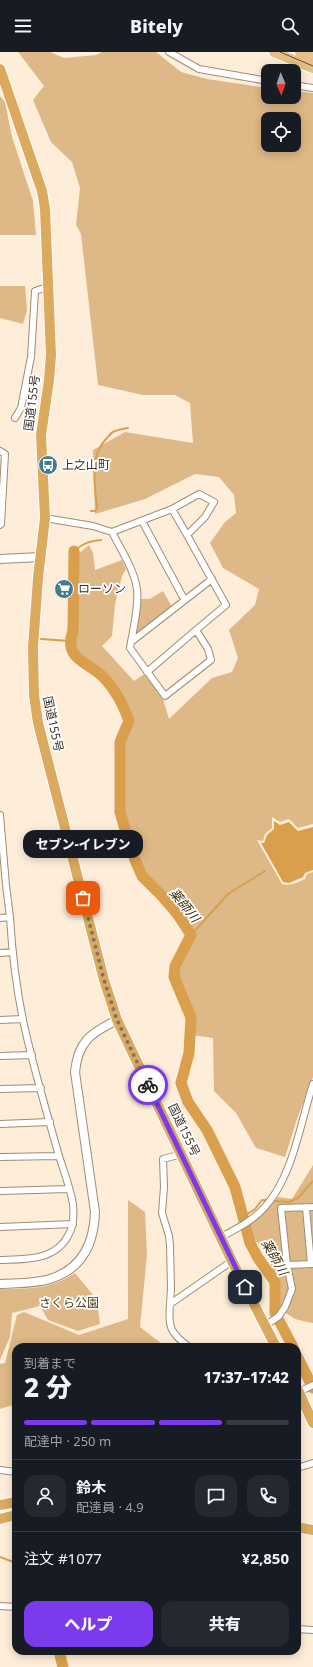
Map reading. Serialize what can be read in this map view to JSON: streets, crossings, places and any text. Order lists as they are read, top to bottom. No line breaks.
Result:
{"streets":{"highway":["国道155号"]},"water":["薬師川"],"parks":["さくら公園"],"places":{"bus stop":["上之山町"],"supermarket":["ローソン"],"other":["セブン-イレブン"]},"north":"bottom","page":{"header":"Bitely","bubble":"セブン-イレブン","heading":["2 分","到着まで","17:37–17:42"],"panel":["鈴木","配達員 · 4.9","注文 #1077","¥2,850"],"bar":"配達中 · 250 m","buttons":["ヘルプ","共有"]}}
